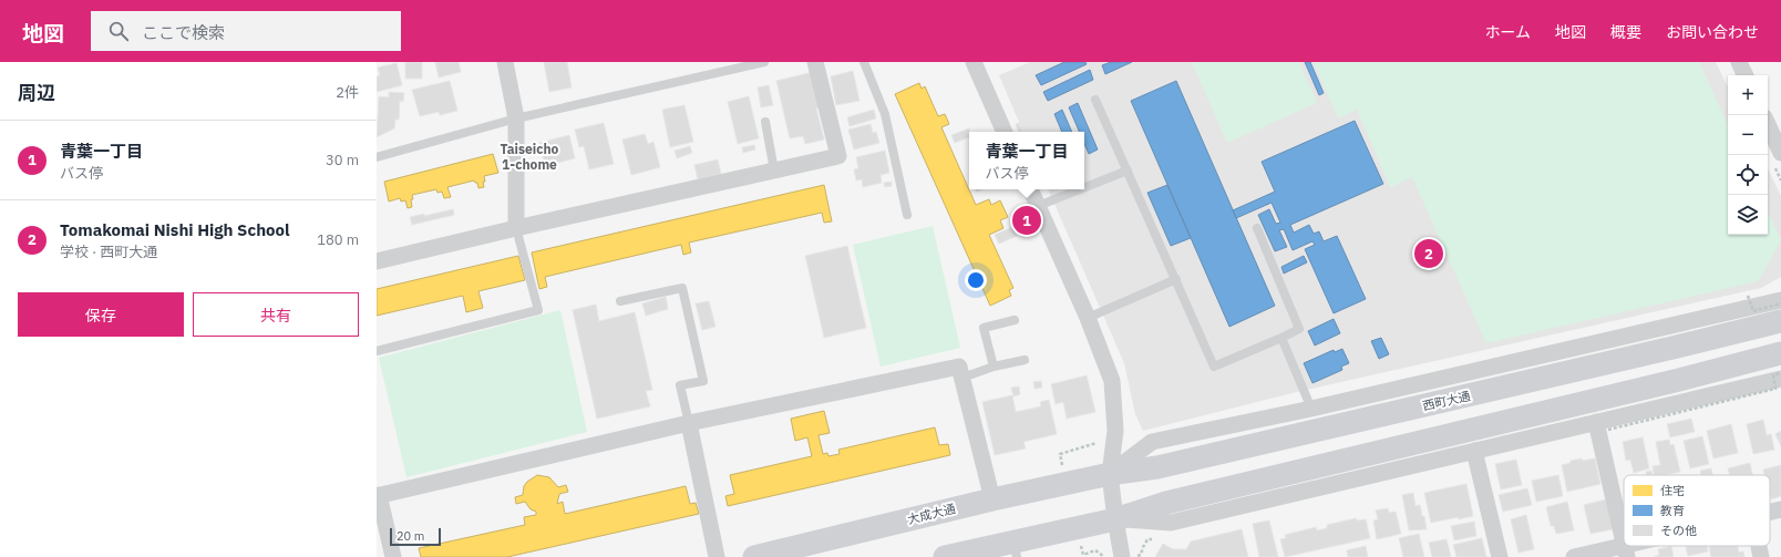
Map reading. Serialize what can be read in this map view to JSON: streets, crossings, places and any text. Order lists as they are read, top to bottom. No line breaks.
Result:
{"streets":{"street":["西町大通","大成大通"]},"crossings":[["西町大通","大成大通"]],"districts":["Taiseicho 1-chome"],"legend":["住宅","教育","その他"],"scale_bar":"20 m","page":{"header":"地図","search":"ここで検索","nav":["ホーム","地図","概要","お問い合わせ"],"heading":["周辺","2件"],"map_buttons":["+","−"],"list":[{"mark":"1","name":"青葉一丁目","note":"バス停","value":"30 m"},{"mark":"2","name":"Tomakomai Nishi High School","note":"学校 · 西町大通","value":"180 m"}],"popup":["青葉一丁目","バス停"],"pins":["1","2"],"buttons":["保存","共有"],"scale":"20 m"}}
